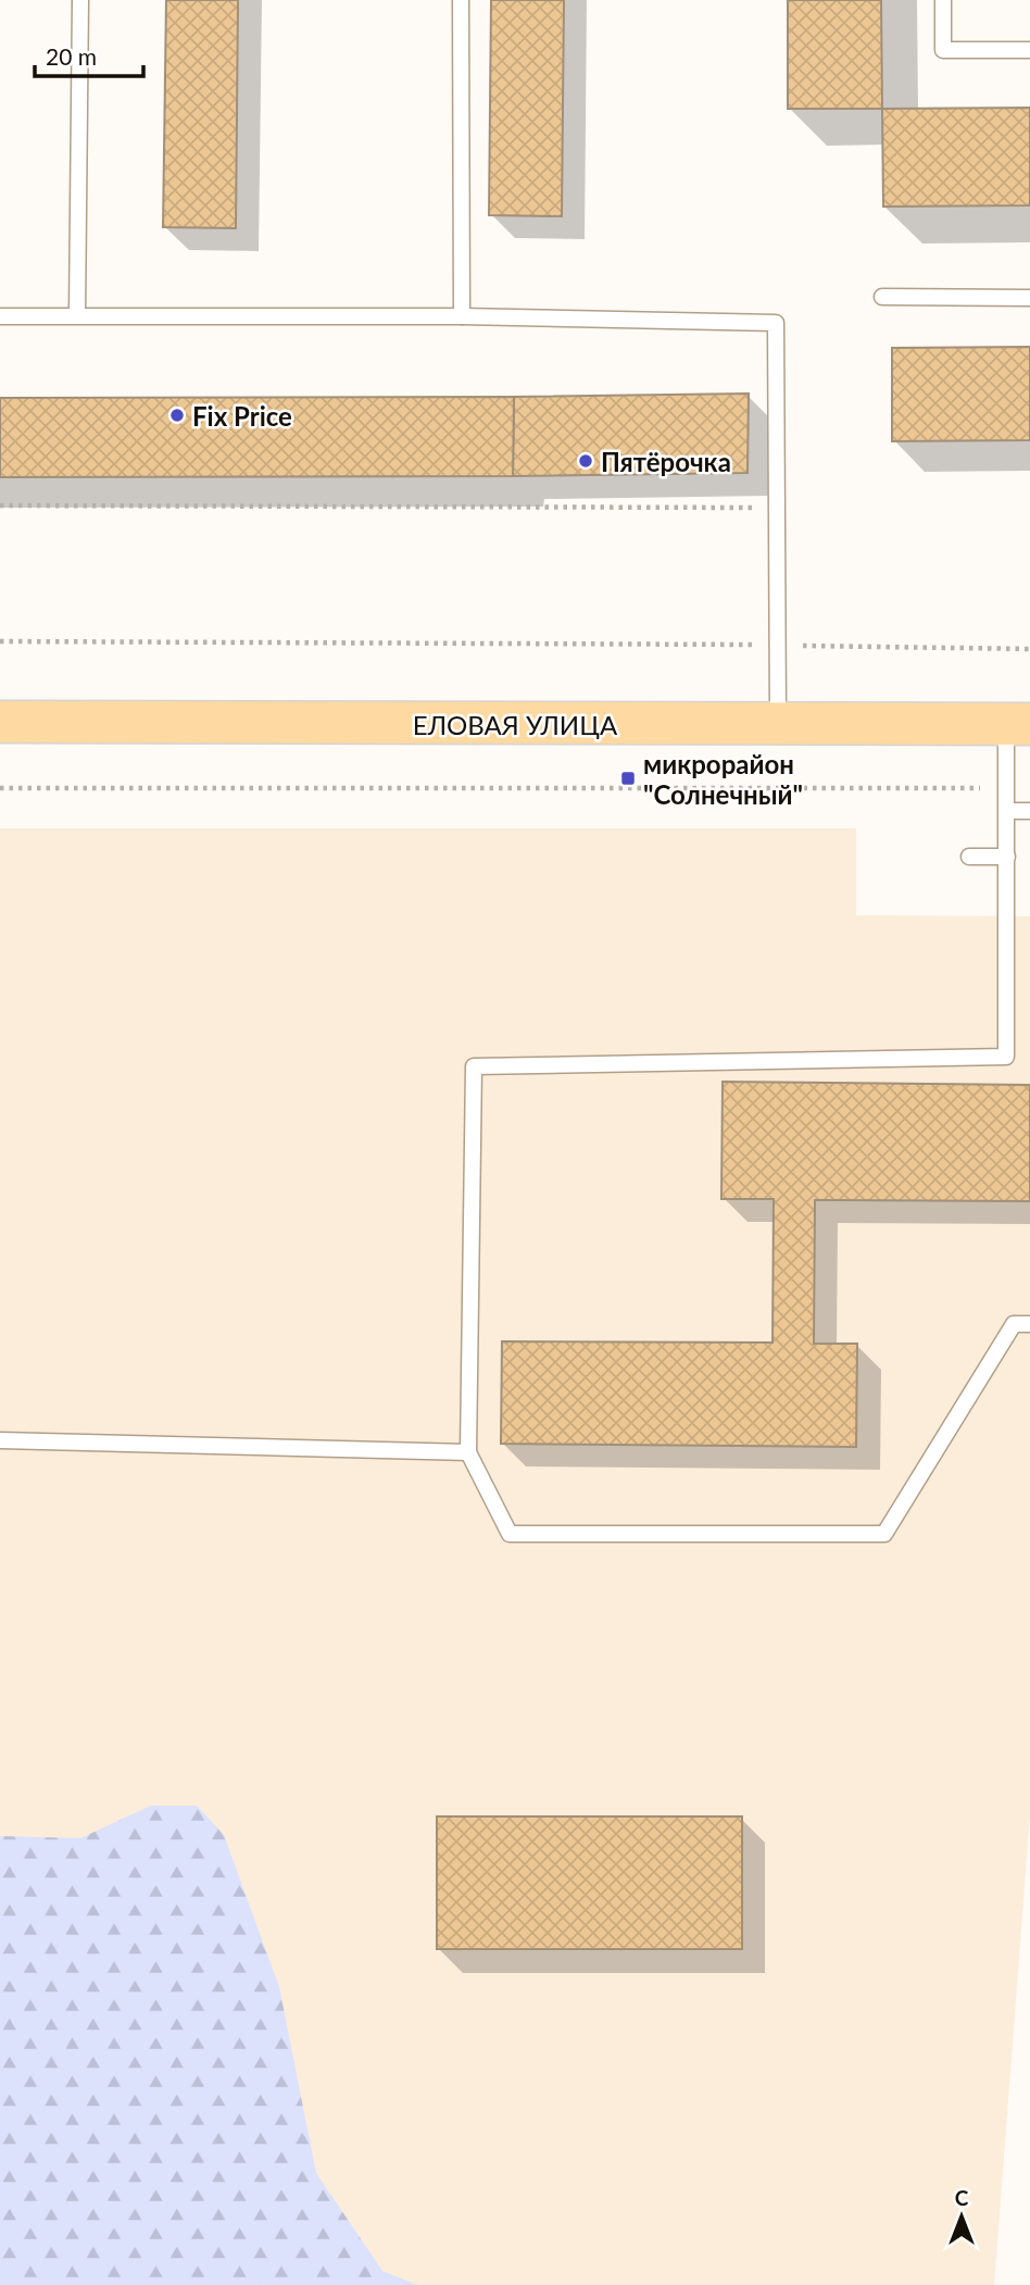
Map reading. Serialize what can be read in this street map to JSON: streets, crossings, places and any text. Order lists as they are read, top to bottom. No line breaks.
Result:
{"streets":{"main road":["ЕЛОВАЯ УЛИЦА"]},"places":{"other":["Fix Price","Пятёрочка"],"transit":["микрорайон \"Солнечный\""]},"scale_bar":"20 m","north":"top"}
